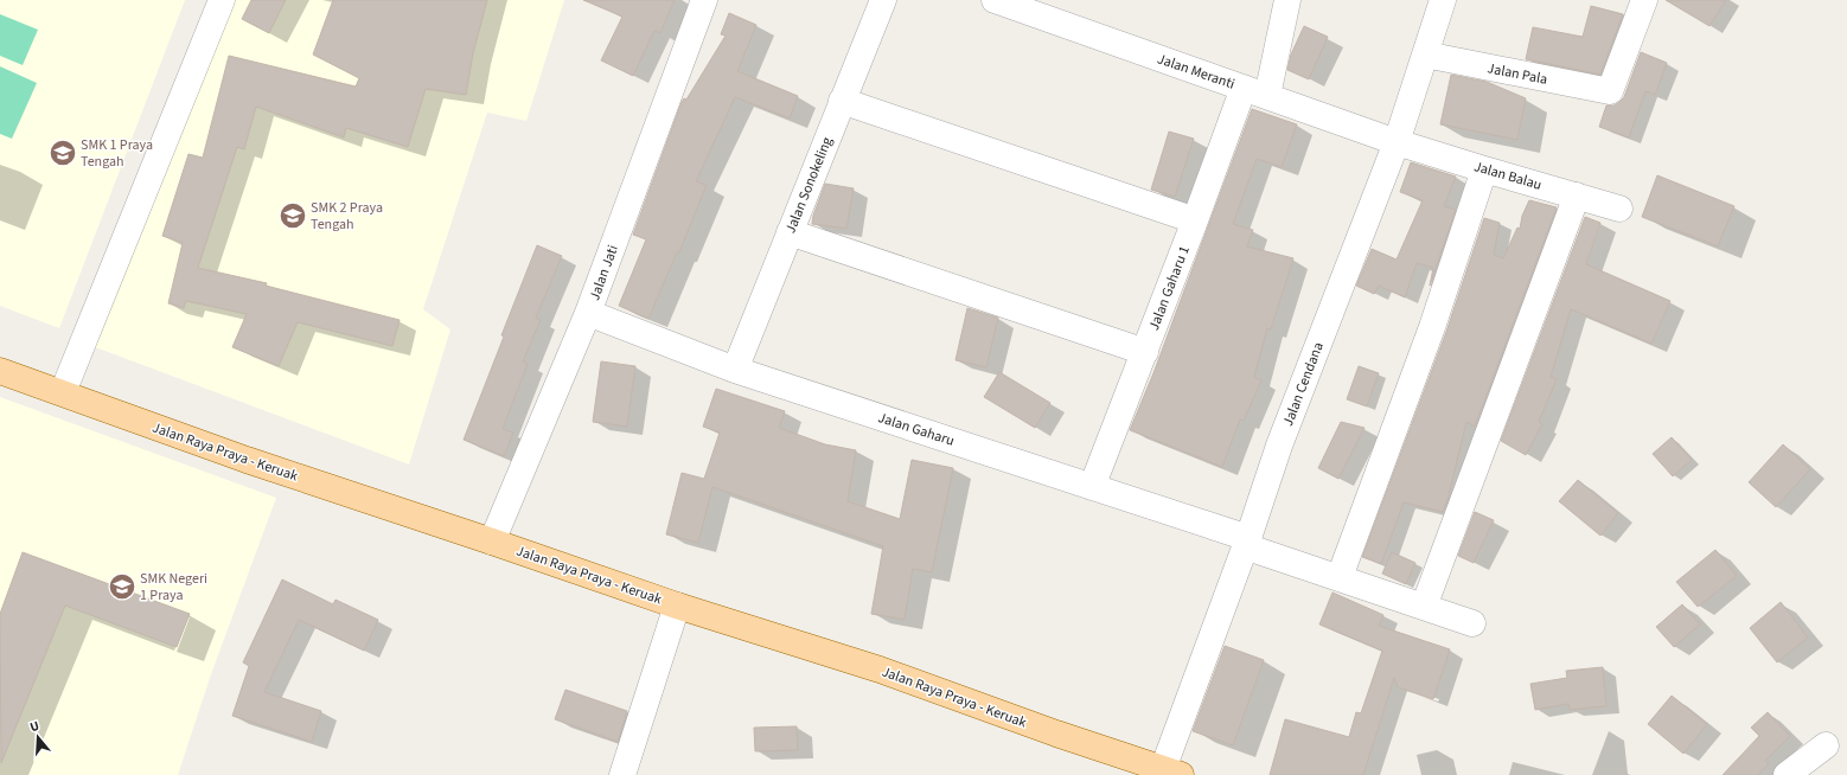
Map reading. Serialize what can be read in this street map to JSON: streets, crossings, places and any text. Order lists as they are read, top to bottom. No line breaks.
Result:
{"streets":{"main road":["Jalan Raya Praya - Keruak"],"street":["Jalan Meranti","Jalan Pala","Jalan Balau","Jalan Sonokeling","Jalan Jati","Jalan Gaharu 1","Jalan Cendana","Jalan Gaharu"]},"crossings":[["Jalan Meranti","Jalan Balau"],["Jalan Meranti","Jalan Gaharu 1"],["Jalan Meranti","Jalan Cendana"],["Jalan Pala","Jalan Cendana"],["Jalan Balau","Jalan Cendana"],["Jalan Sonokeling","Jalan Gaharu"],["Jalan Jati","Jalan Gaharu"],["Jalan Jati","Jalan Raya Praya - Keruak"],["Jalan Gaharu 1","Jalan Gaharu"],["Jalan Cendana","Jalan Gaharu"],["Jalan Cendana","Jalan Raya Praya - Keruak"]],"places":{"school or university":["SMK 1 Praya Tengah","SMK 2 Praya Tengah","SMK Negeri 1 Praya"]},"north":"top"}
